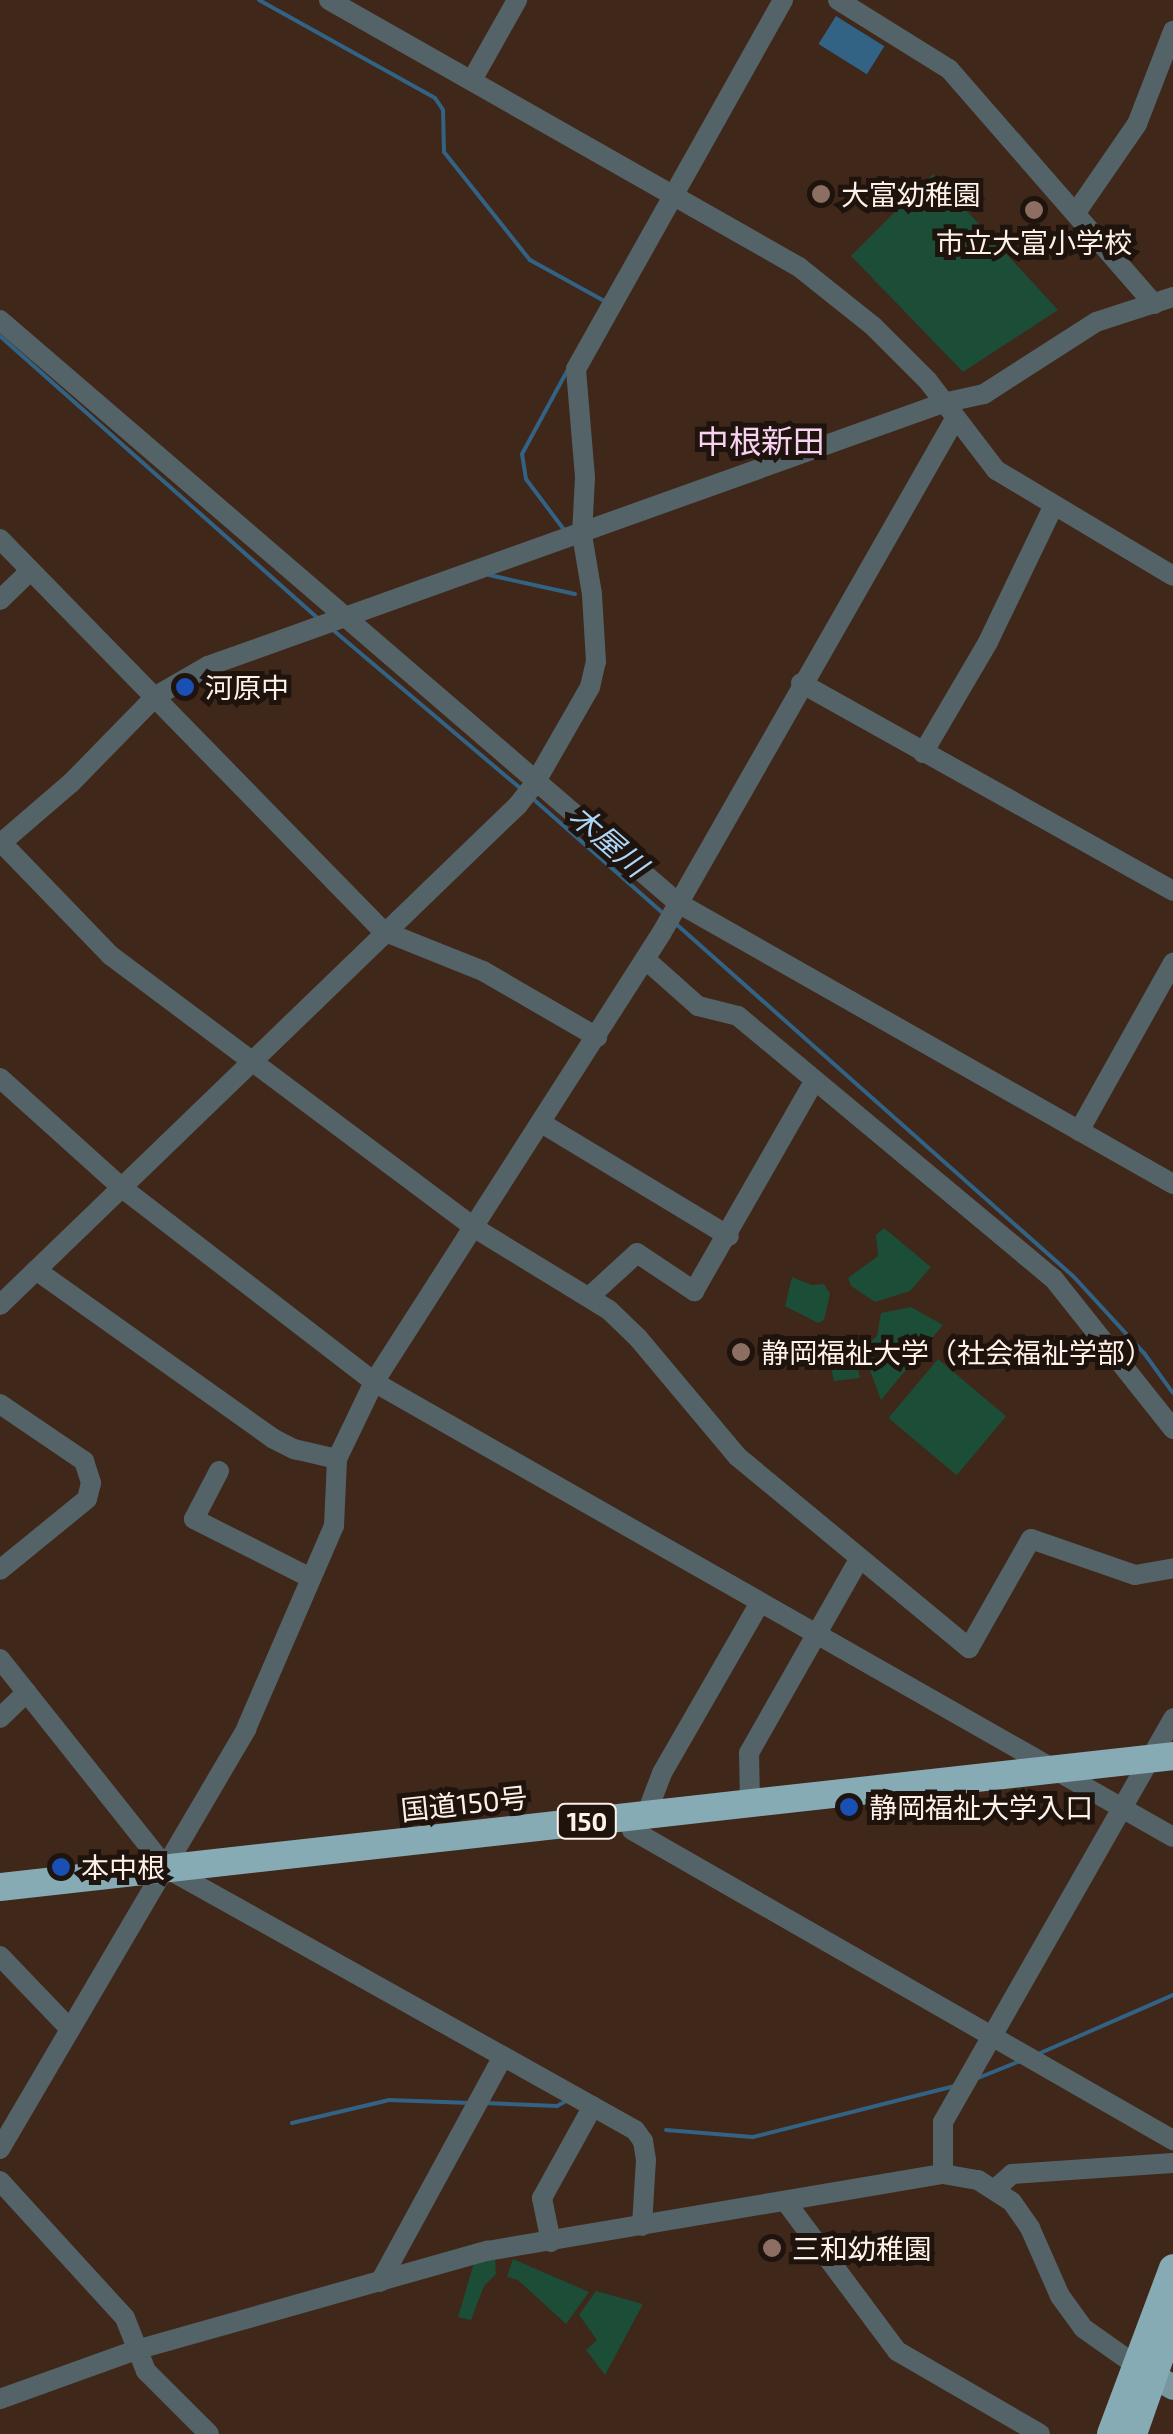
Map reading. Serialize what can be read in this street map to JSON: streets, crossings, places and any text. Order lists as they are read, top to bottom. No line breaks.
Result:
{"streets":{"highway":["国道150号","150"]},"districts":["中根新田"],"water":["木屋川"],"places":["大富幼稚園","市立大富小学校","河原中","静岡福祉大学（社会福祉学部）","静岡福祉大学入口","本中根","三和幼稚園"]}
